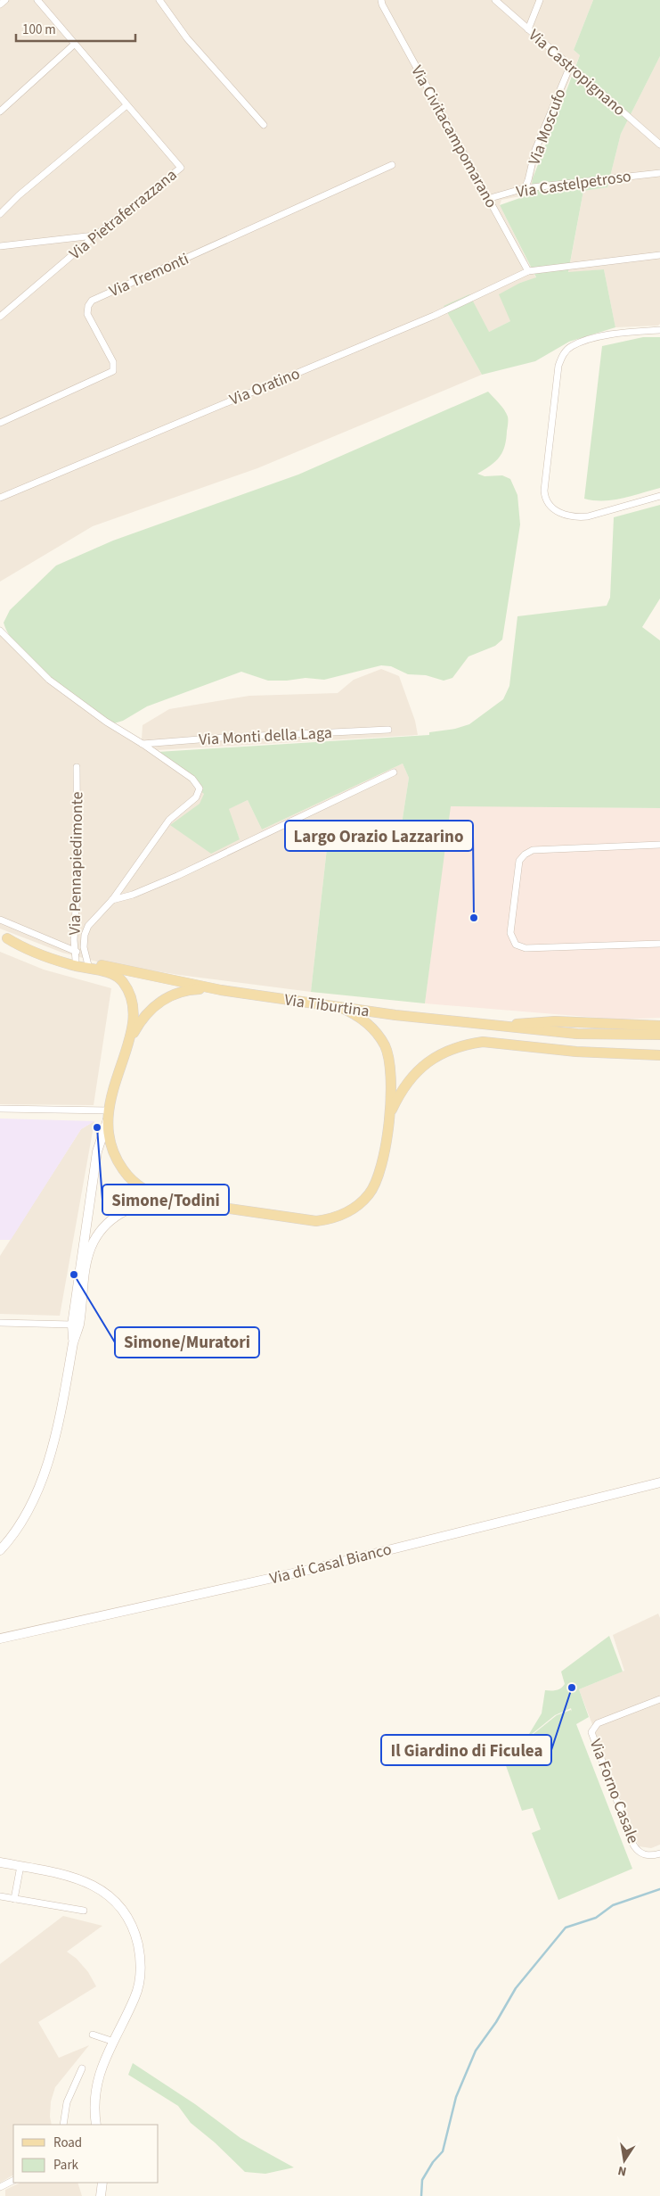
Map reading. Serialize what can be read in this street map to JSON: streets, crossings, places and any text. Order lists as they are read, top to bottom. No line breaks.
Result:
{"streets":{"main road":["Via Tiburtina"],"street":["Via Castropignano","Via Moscufo","Via Civitacampomarano","Via Castelpetroso","Via Pietraferrazzana","Via Tremonti","Via Oratino","Via Monti della Laga","Via Pennapiedimonte","Via di Casal Bianco","Via Forno Casale"]},"crossings":[["Via Castropignano","Via Moscufo"],["Via Moscufo","Via Castelpetroso"],["Via Civitacampomarano","Via Castelpetroso"],["Via Civitacampomarano","Via Oratino"],["Via Pennapiedimonte","Via Tiburtina"]],"places":["Largo Orazio Lazzarino","Simone/Todini","Simone/Muratori","Il Giardino di Ficulea"],"legend":["Road","Park"],"scale_bar":"100 m","north":"bottom"}
